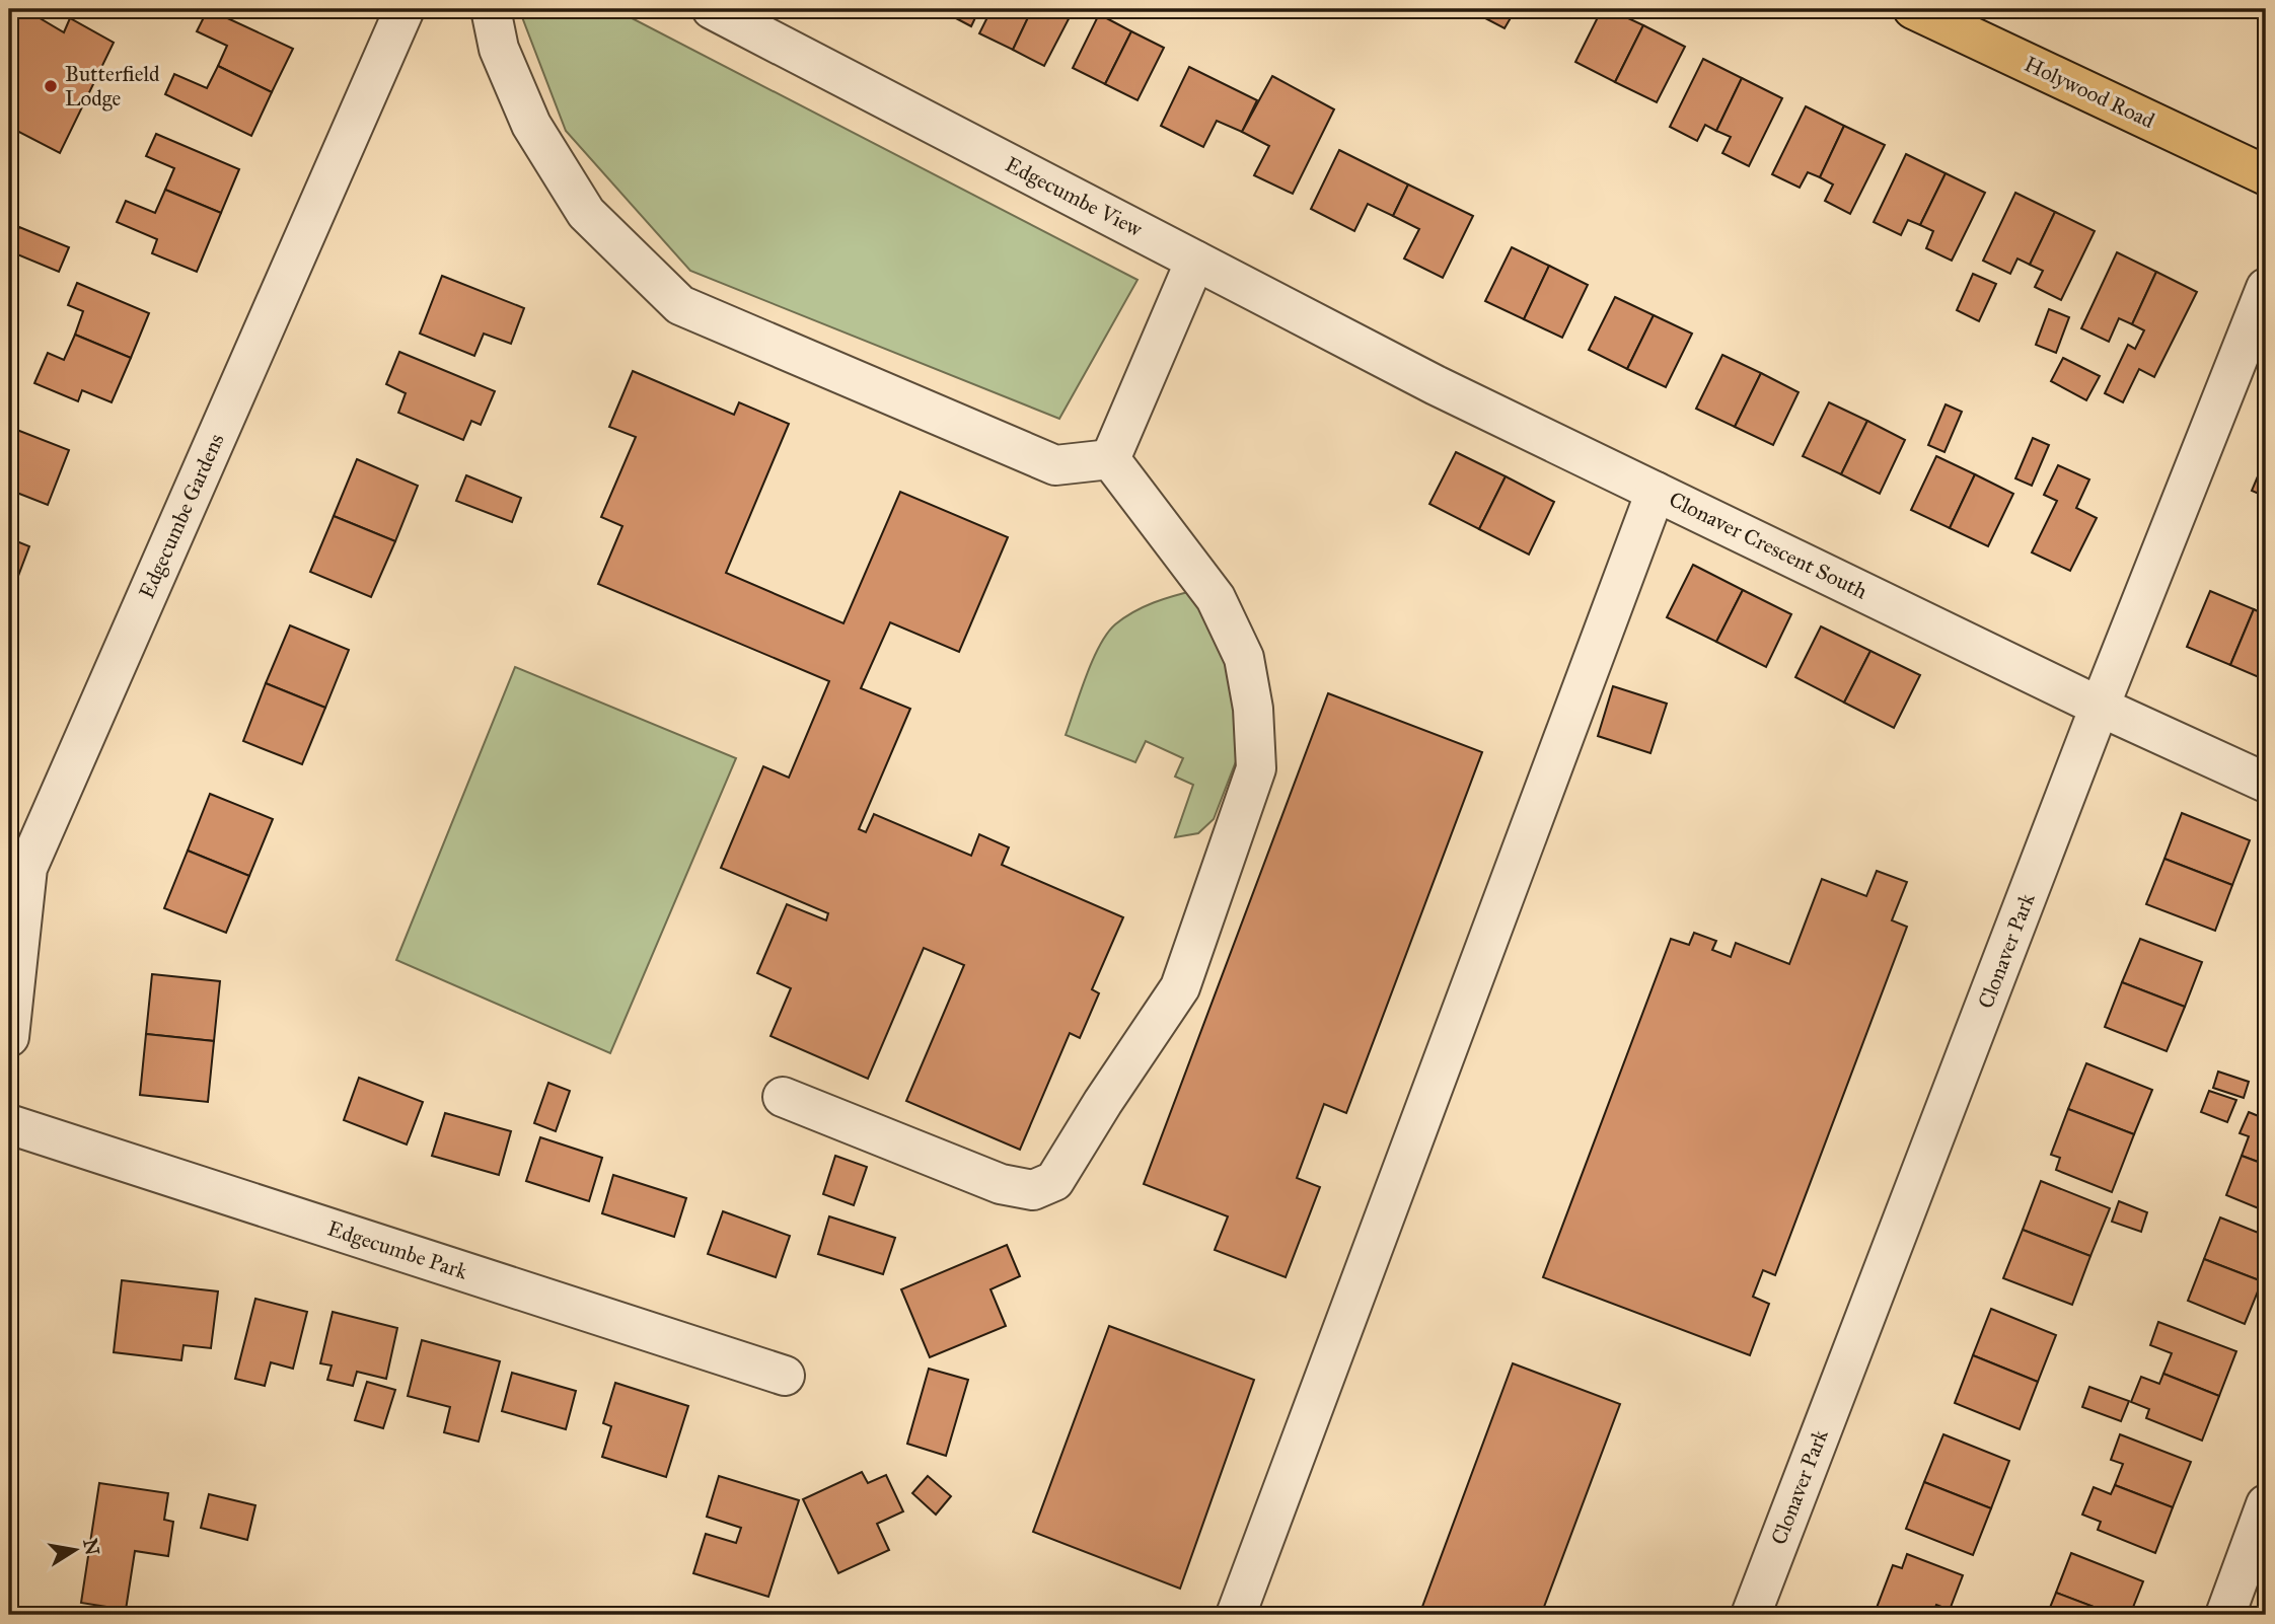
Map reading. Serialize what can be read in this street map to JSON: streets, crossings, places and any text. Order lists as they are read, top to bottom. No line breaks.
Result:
{"streets":{"main road":["Holywood Road"],"street":["Edgecumbe View","Edgecumbe Gardens","Clonaver Crescent South","Clonaver Park","Edgecumbe Park"]},"crossings":[["Edgecumbe View","Clonaver Crescent South"],["Clonaver Crescent South","Clonaver Park"]],"places":["Butterfield Lodge"],"north":"right"}
